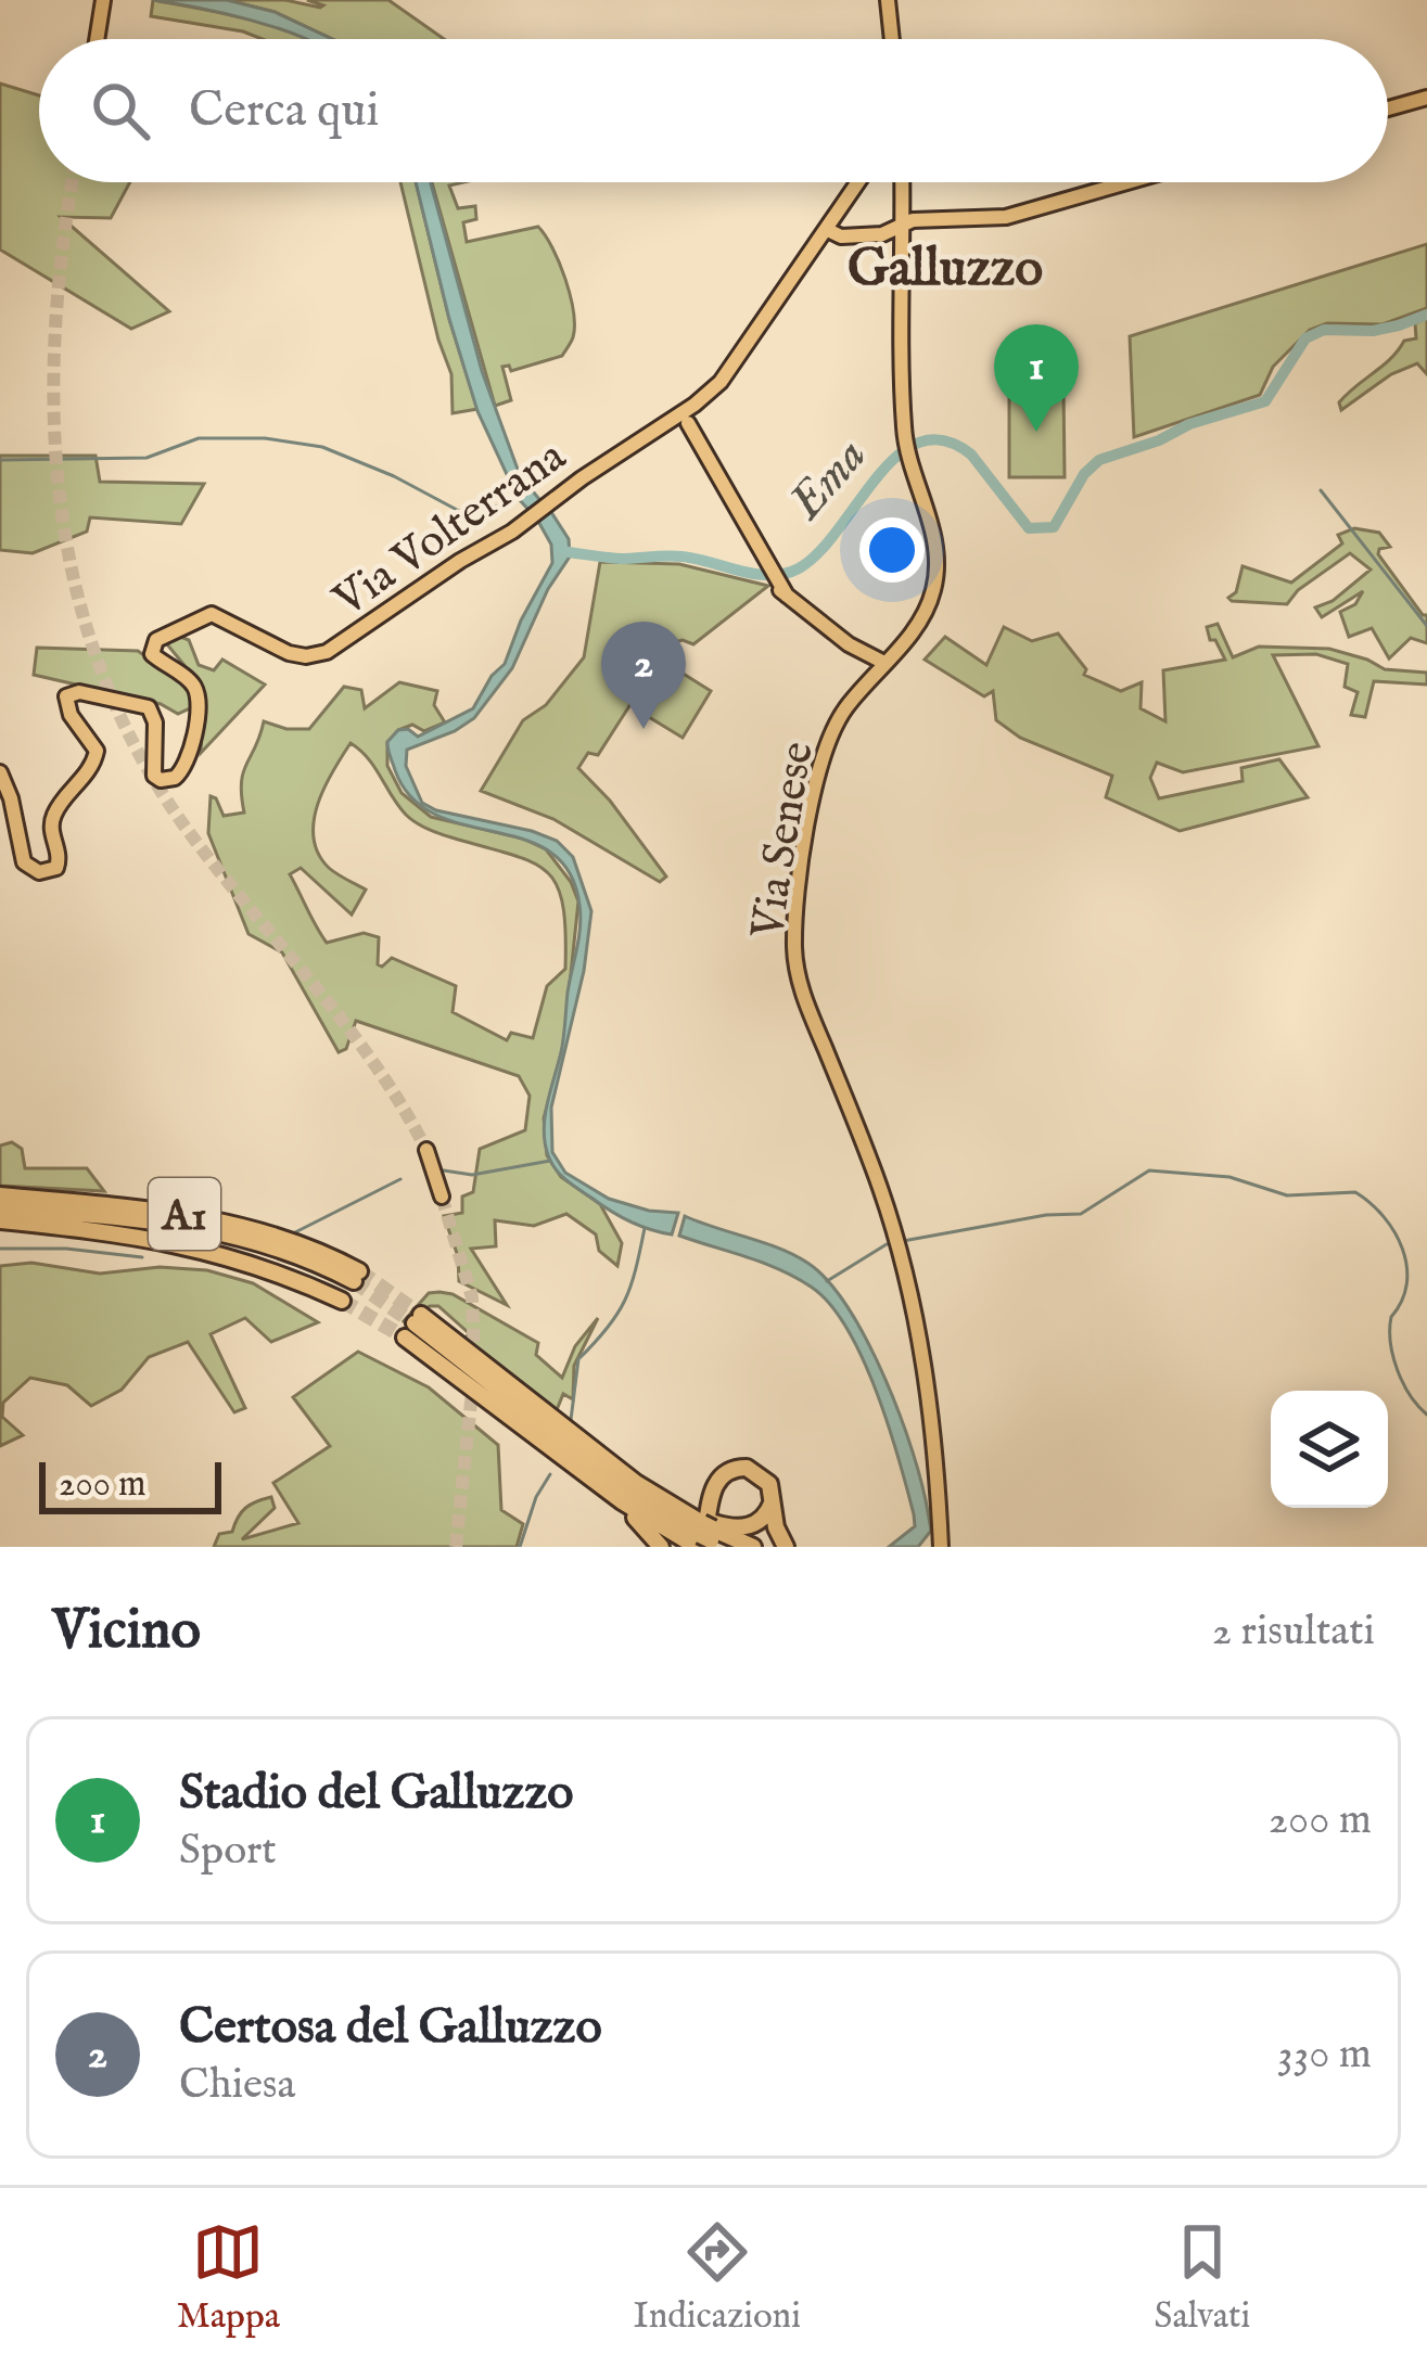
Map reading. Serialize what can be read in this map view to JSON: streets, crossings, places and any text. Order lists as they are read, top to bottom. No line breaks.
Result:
{"streets":{"highway":["A1"],"main road":["Via Volterrana","Via Senese"]},"districts":["Galluzzo"],"water":["Ema"],"scale_bar":"200 m","page":{"search":"Cerca qui","pins":["1","2"],"scale":"200 m","heading":["Vicino","2 risultati"],"list":[{"mark":"1","name":"Stadio del Galluzzo","note":"Sport","value":"200 m"},{"mark":"2","name":"Certosa del Galluzzo","note":"Chiesa","value":"330 m"}],"nav":["Mappa","Indicazioni","Salvati"]}}
